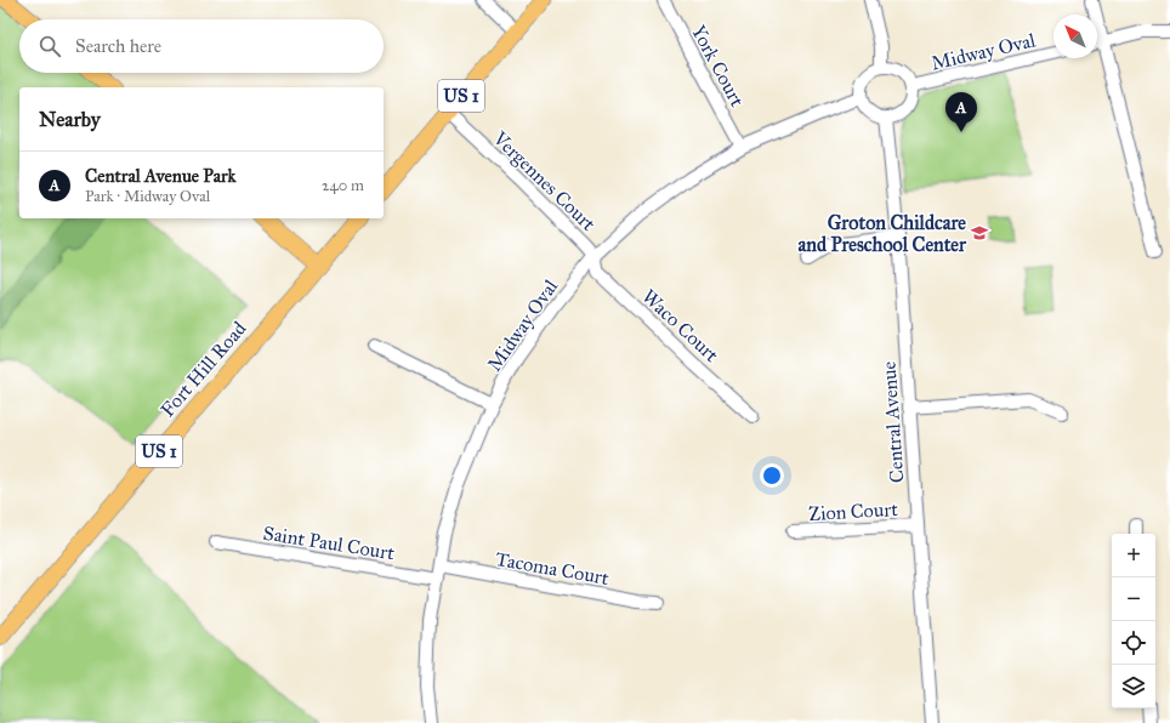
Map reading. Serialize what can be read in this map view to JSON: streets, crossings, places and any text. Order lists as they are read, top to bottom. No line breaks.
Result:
{"streets":{"main road":["US 1","Fort Hill Road"],"street":["Midway Oval","York Court","Vergennes Court","Waco Court","Central Avenue","Zion Court","Saint Paul Court","Tacoma Court"]},"crossings":[["Midway Oval","York Court"],["Midway Oval","Vergennes Court"],["Midway Oval","Waco Court"],["Midway Oval","Central Avenue"],["Midway Oval","Saint Paul Court"],["Midway Oval","Tacoma Court"],["US 1","Vergennes Court"],["Vergennes Court","Waco Court"],["Central Avenue","Zion Court"]],"places":{"school or university":["Groton Childcare and Preschool Center"]},"north":"top left","page":{"search":"Search here","heading":"Nearby","pins":"A","list":[{"mark":"A","name":"Central Avenue Park","note":"Park · Midway Oval","value":"240 m"}],"map_buttons":["+","−"]}}
